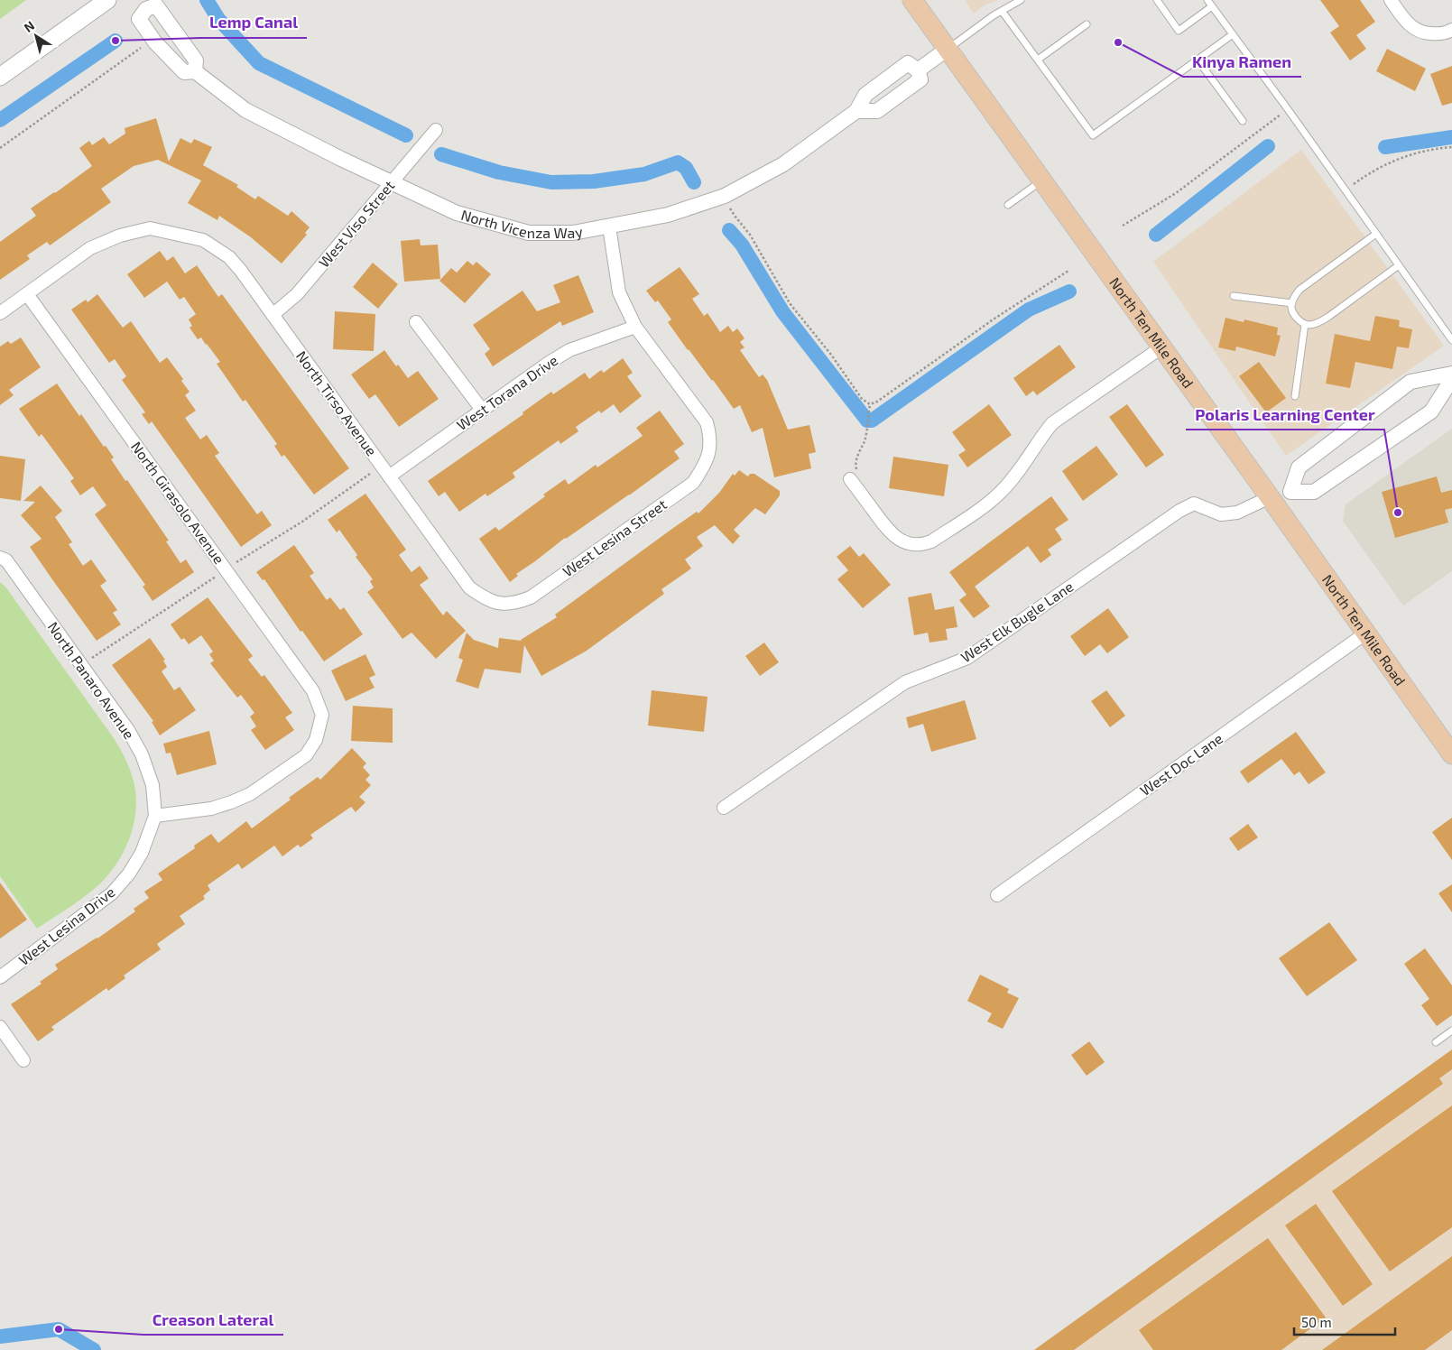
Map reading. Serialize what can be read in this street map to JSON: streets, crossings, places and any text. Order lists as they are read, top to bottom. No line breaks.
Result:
{"streets":{"main road":["North Ten Mile Road"],"street":["North Vicenza Way","West Viso Street","West Torana Drive","North Tirso Avenue","North Girasolo Avenue","West Lesina Street","West Elk Bugle Lane","North Panaro Avenue","West Doc Lane","West Lesina Drive"]},"crossings":[["North Vicenza Way","West Viso Street"],["West Viso Street","North Tirso Avenue"],["North Ten Mile Road","West Elk Bugle Lane"],["North Ten Mile Road","West Doc Lane"],["West Torana Drive","North Tirso Avenue"],["West Torana Drive","West Lesina Street"],["North Tirso Avenue","North Girasolo Avenue"],["North Tirso Avenue","West Lesina Street"],["North Girasolo Avenue","North Panaro Avenue"],["North Girasolo Avenue","West Lesina Drive"],["North Panaro Avenue","West Lesina Drive"]],"places":["Lemp Canal","Kinya Ramen","Polaris Learning Center","Creason Lateral"],"scale_bar":"50 m","north":"top left"}
